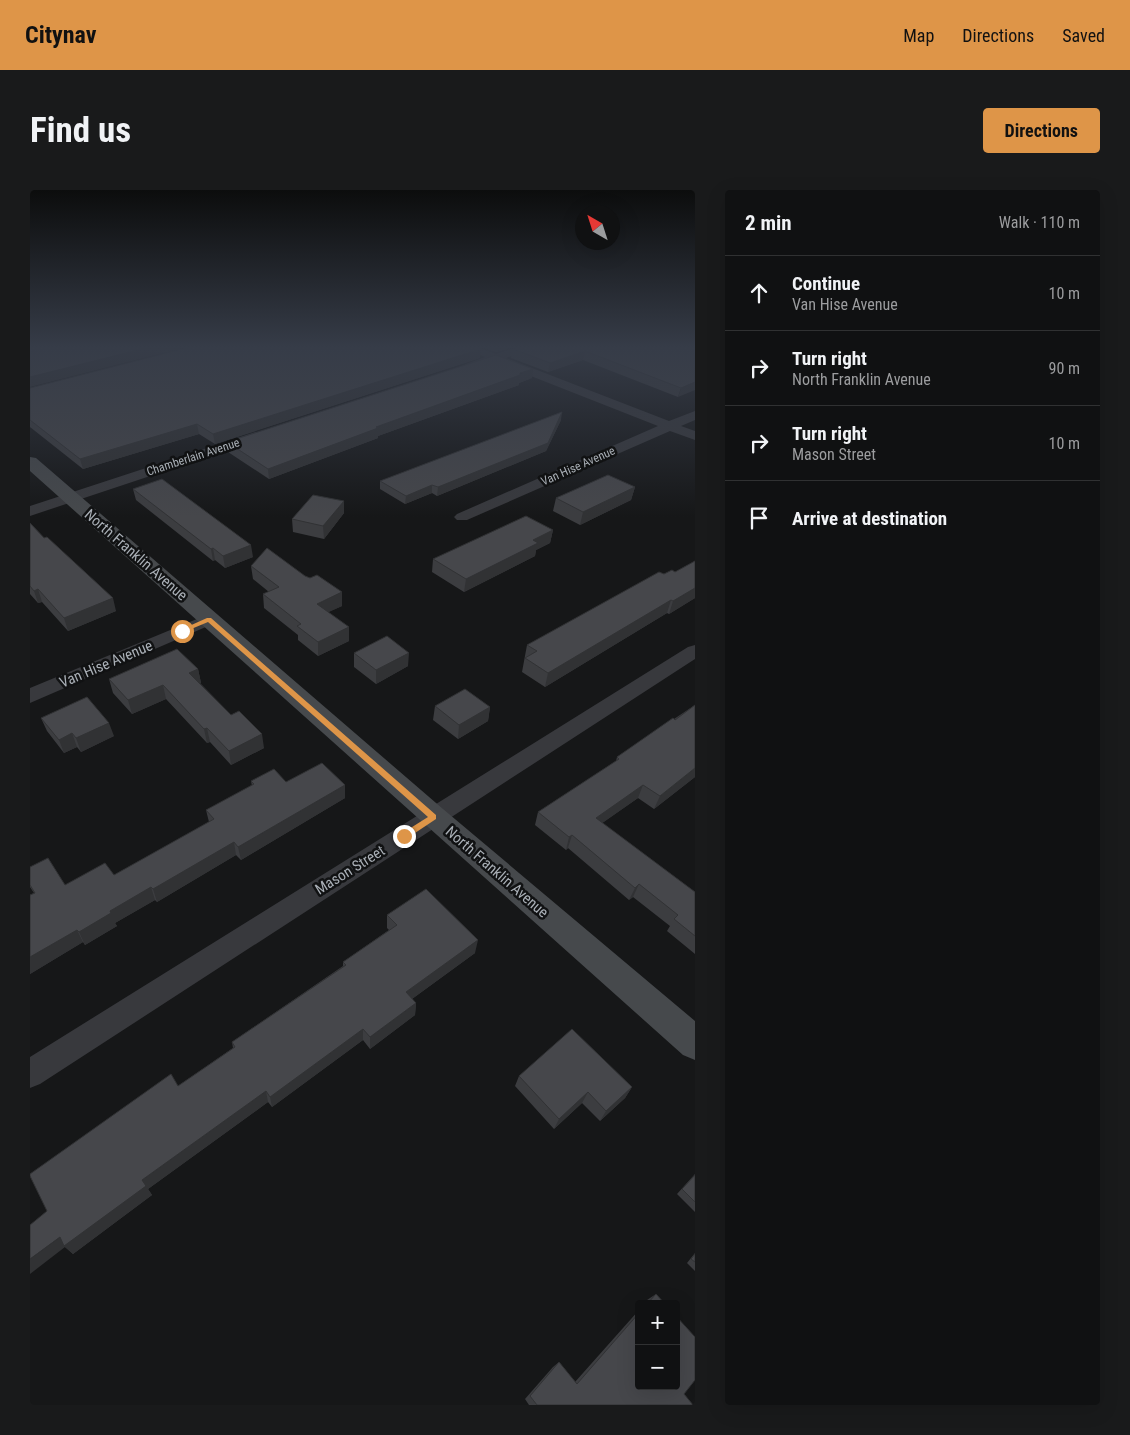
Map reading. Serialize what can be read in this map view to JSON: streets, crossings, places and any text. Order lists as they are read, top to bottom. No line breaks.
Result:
{"streets":{"street":["Chamberlain Avenue","Van Hise Avenue","North Franklin Avenue","Mason Street"]},"crossings":[["Chamberlain Avenue","North Franklin Avenue"],["Van Hise Avenue","North Franklin Avenue"],["North Franklin Avenue","Mason Street"]],"north":"top left","page":{"header":"Citynav","nav":["Map","Directions","Saved"],"buttons":"Directions","title":"Find us","heading":["2 min","Walk · 110 m"],"list":[["Continue","Van Hise Avenue","10 m"],["Turn right","North Franklin Avenue","90 m"],["Turn right","Mason Street","10 m"],"Arrive at destination"],"map_buttons":["+","−"]}}
